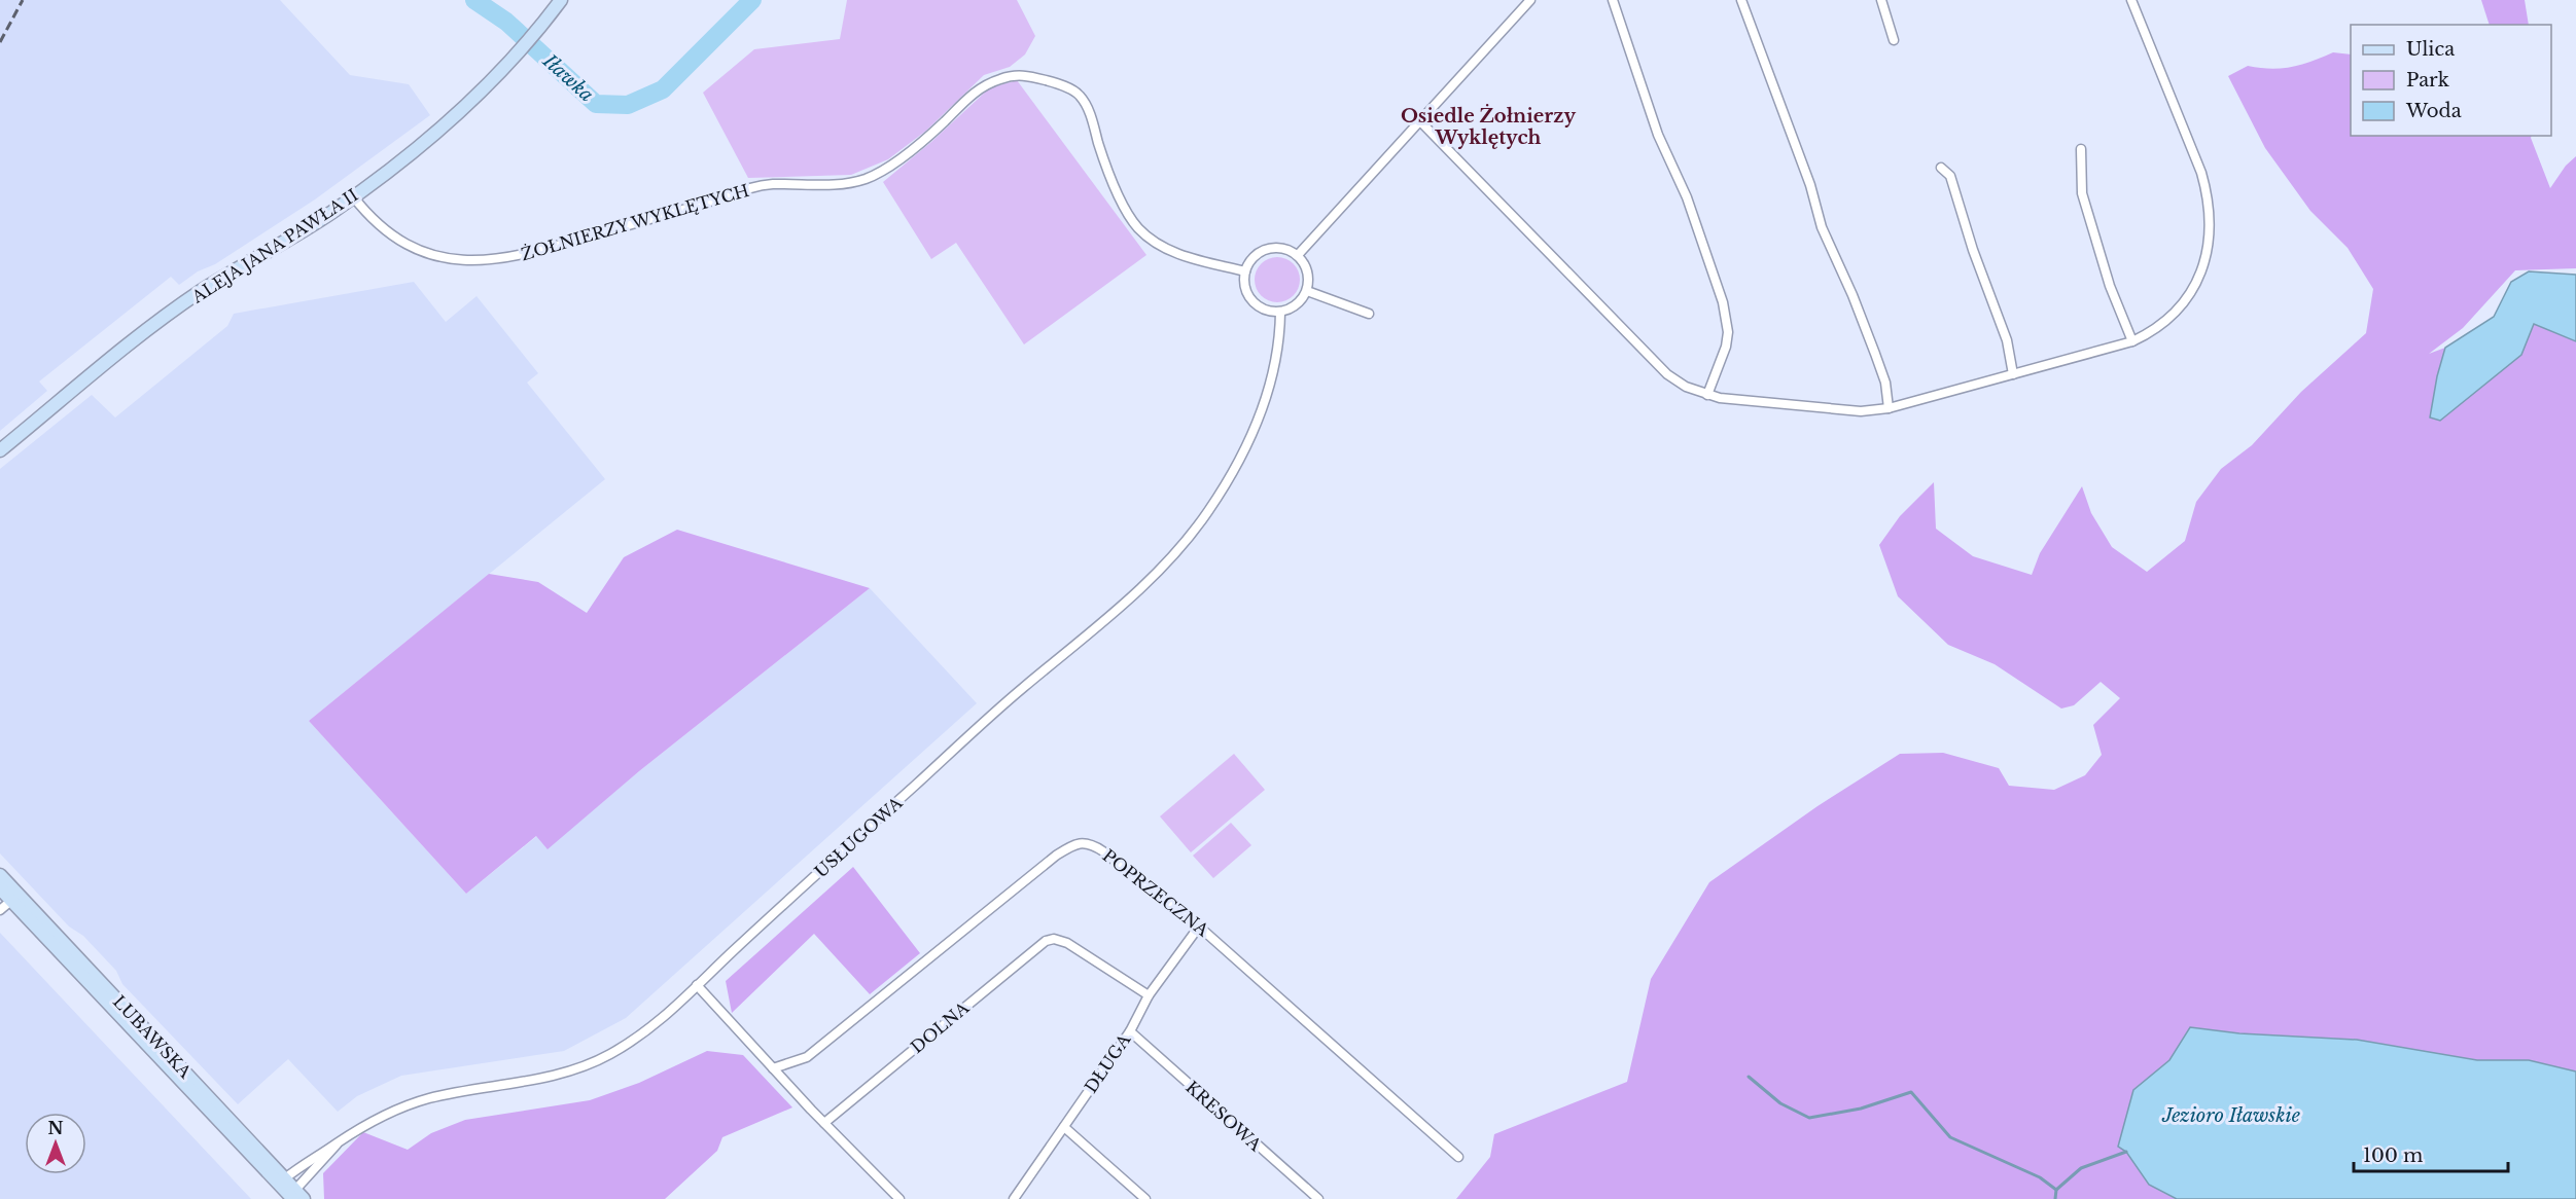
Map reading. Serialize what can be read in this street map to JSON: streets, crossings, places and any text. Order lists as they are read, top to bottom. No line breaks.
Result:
{"streets":{"main road":["ALEJA JANA PAWŁA II","LUBAWSKA"],"street":["ŻOŁNIERZY WYKLĘTYCH","USŁUGOWA","POPRZECZNA","DOLNA","DŁUGA","KRESOWA"]},"crossings":[["ŻOŁNIERZY WYKLĘTYCH","ALEJA JANA PAWŁA II"],["ŻOŁNIERZY WYKLĘTYCH","USŁUGOWA"],["USŁUGOWA","LUBAWSKA"],["POPRZECZNA","DŁUGA"],["DOLNA","DŁUGA"],["DŁUGA","KRESOWA"]],"districts":["Osiedle Żołnierzy Wyklętych"],"water":["Iławka","Jezioro Iławskie"],"legend":["Ulica","Park","Woda"],"scale_bar":"100 m","north":"top"}
